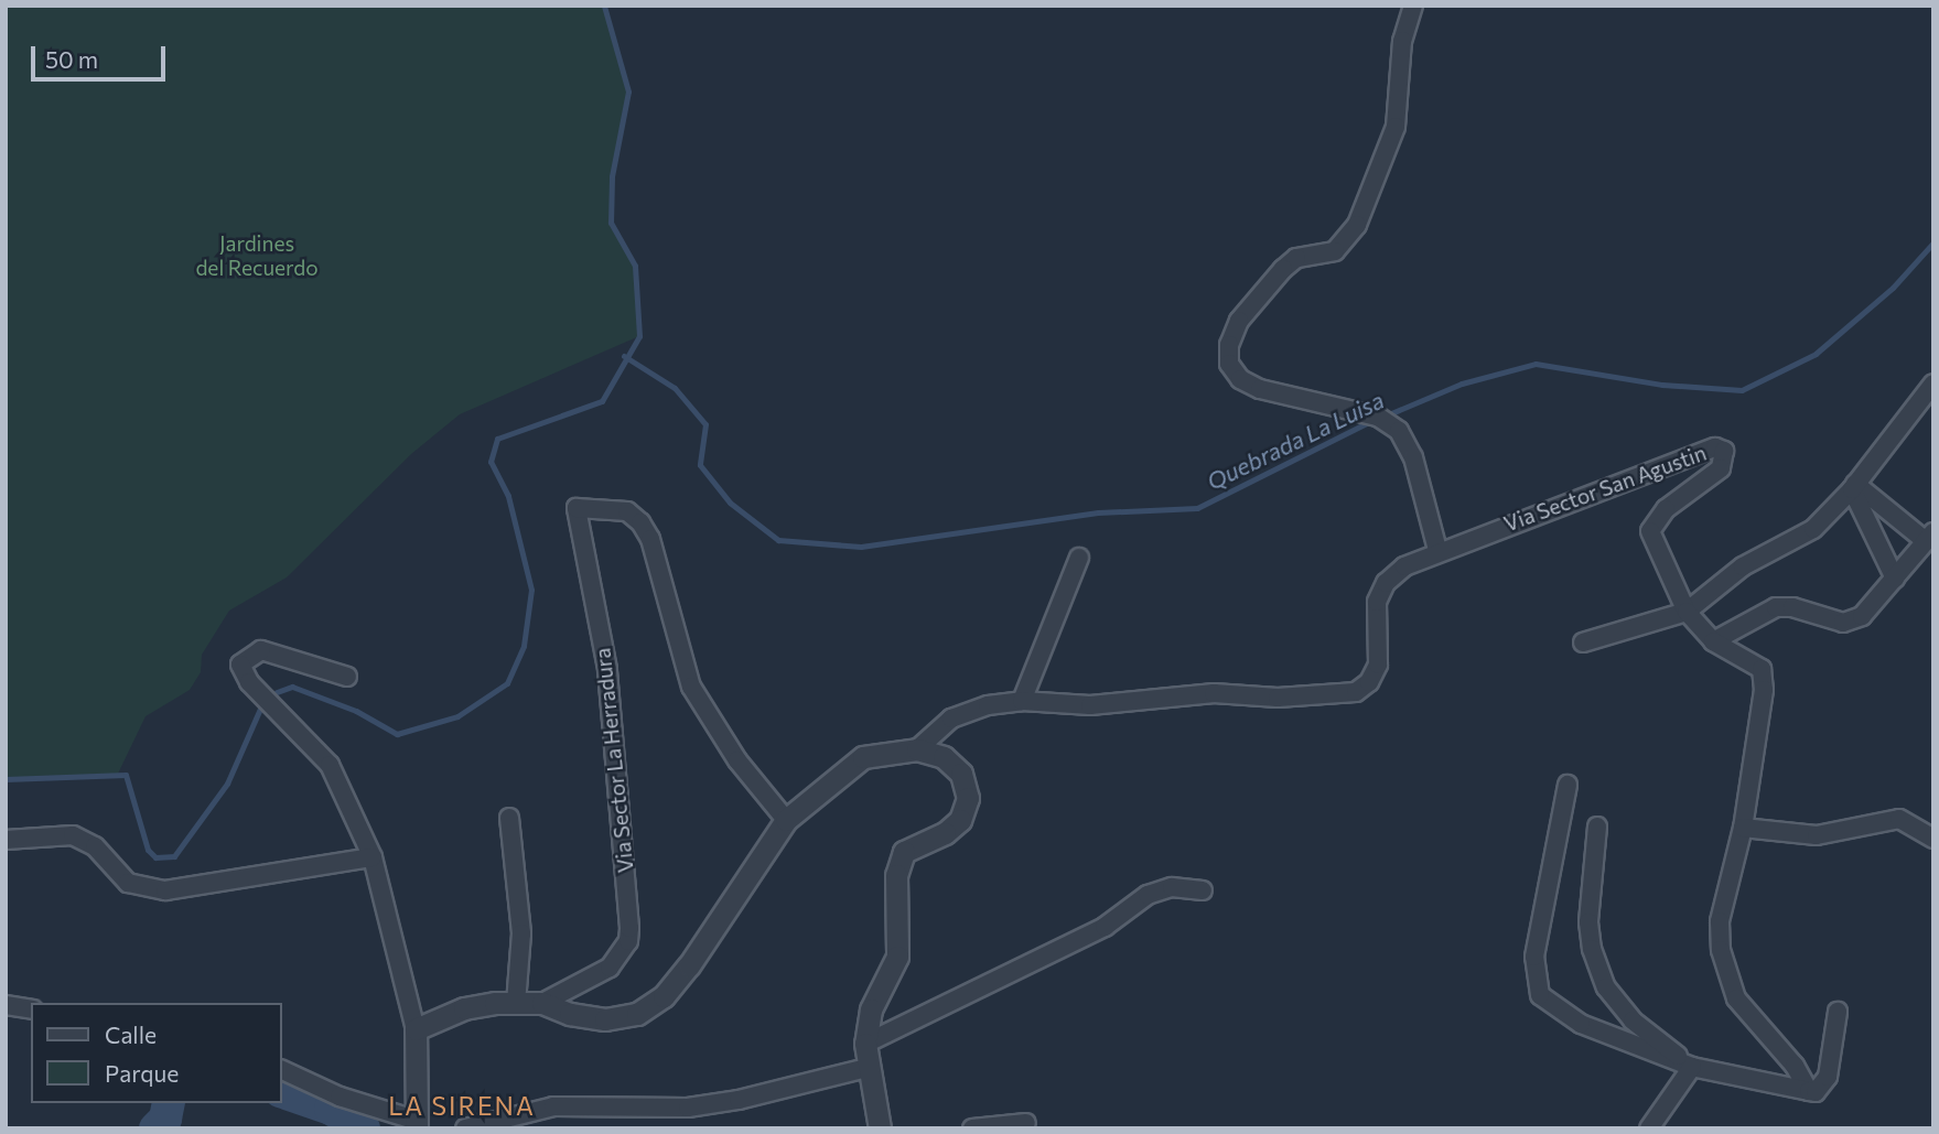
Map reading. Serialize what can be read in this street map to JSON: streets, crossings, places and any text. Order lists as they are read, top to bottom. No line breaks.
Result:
{"streets":{"street":["Via Sector San Agustin","Via Sector La Herradura"]},"districts":["LA SIRENA"],"water":["Quebrada La Luisa"],"parks":["Jardines del Recuerdo"],"legend":["Calle","Parque"],"scale_bar":"50 m"}
